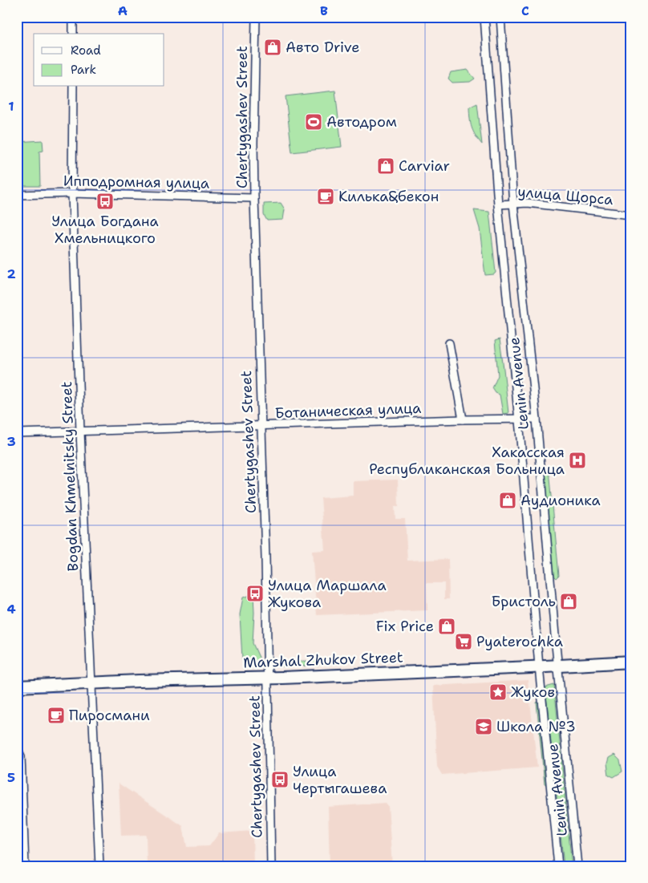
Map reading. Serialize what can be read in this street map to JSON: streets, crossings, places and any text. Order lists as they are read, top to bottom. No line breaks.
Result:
{"streets":{"main road":["Marshal Zhukov Street"],"street":["Chertygashev Street","Ипподромная улица","улица Щорса","Lenin Avenue","Ботаническая улица","Bogdan Khmelnitsky Street"]},"crossings":[["Chertygashev Street","Ипподромная улица"],["Chertygashev Street","Ботаническая улица"],["Chertygashev Street","Marshal Zhukov Street"],["Ипподромная улица","Bogdan Khmelnitsky Street"],["улица Щорса","Lenin Avenue"],["Lenin Avenue","Ботаническая улица"],["Lenin Avenue","Marshal Zhukov Street"],["Ботаническая улица","Bogdan Khmelnitsky Street"],["Bogdan Khmelnitsky Street","Marshal Zhukov Street"]],"places":{"shop":["Авто Drive","Carviar","Аудионика","Бристоль","Fix Price"],"sports":["Автодром"],"cafe":["Килька&бекон","Пиросмани"],"bus stop":["Улица Богдана Хмельницкого","Улица Маршала Жукова","Улица Чертыгашева"],"hospital":["Хакасская Республиканская Больница"],"supermarket":["Pyaterochka"],"place":["Жуков"],"school or university":["Школа №3"]},"legend":["Road","Park"],"grid":{"columns":["A","B","C"],"rows":["1","2","3","4","5"]}}
